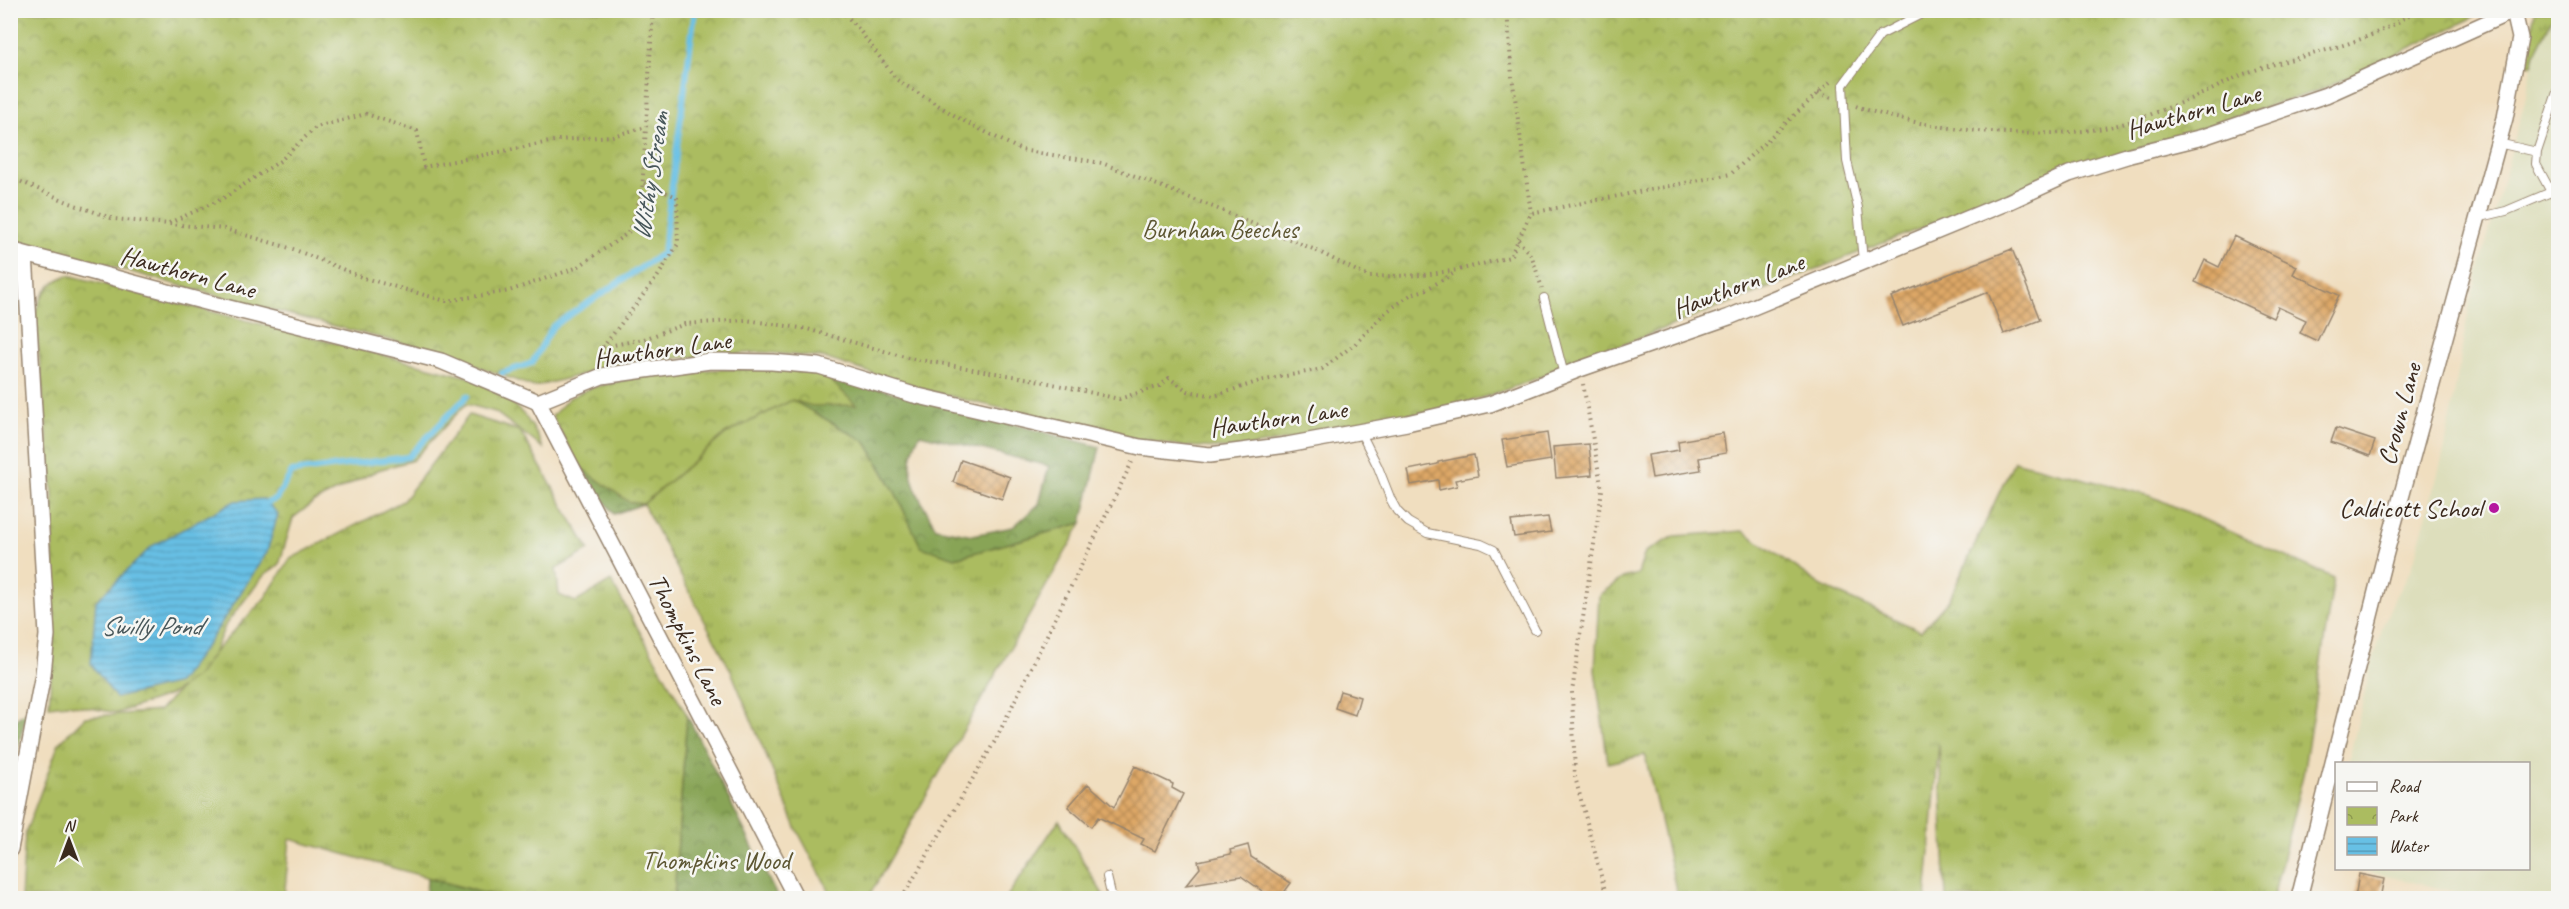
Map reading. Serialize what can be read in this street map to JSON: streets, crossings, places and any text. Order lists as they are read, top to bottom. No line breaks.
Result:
{"streets":{"street":["Hawthorn Lane","Crown Lane","Thompkins Lane"]},"crossings":[["Hawthorn Lane","Crown Lane"],["Hawthorn Lane","Thompkins Lane"]],"water":["Withy Stream","Swilly Pond"],"parks":["Burnham Beeches","Thompkins Wood"],"places":["Caldicott School"],"legend":["Road","Park","Water"],"north":"top"}
